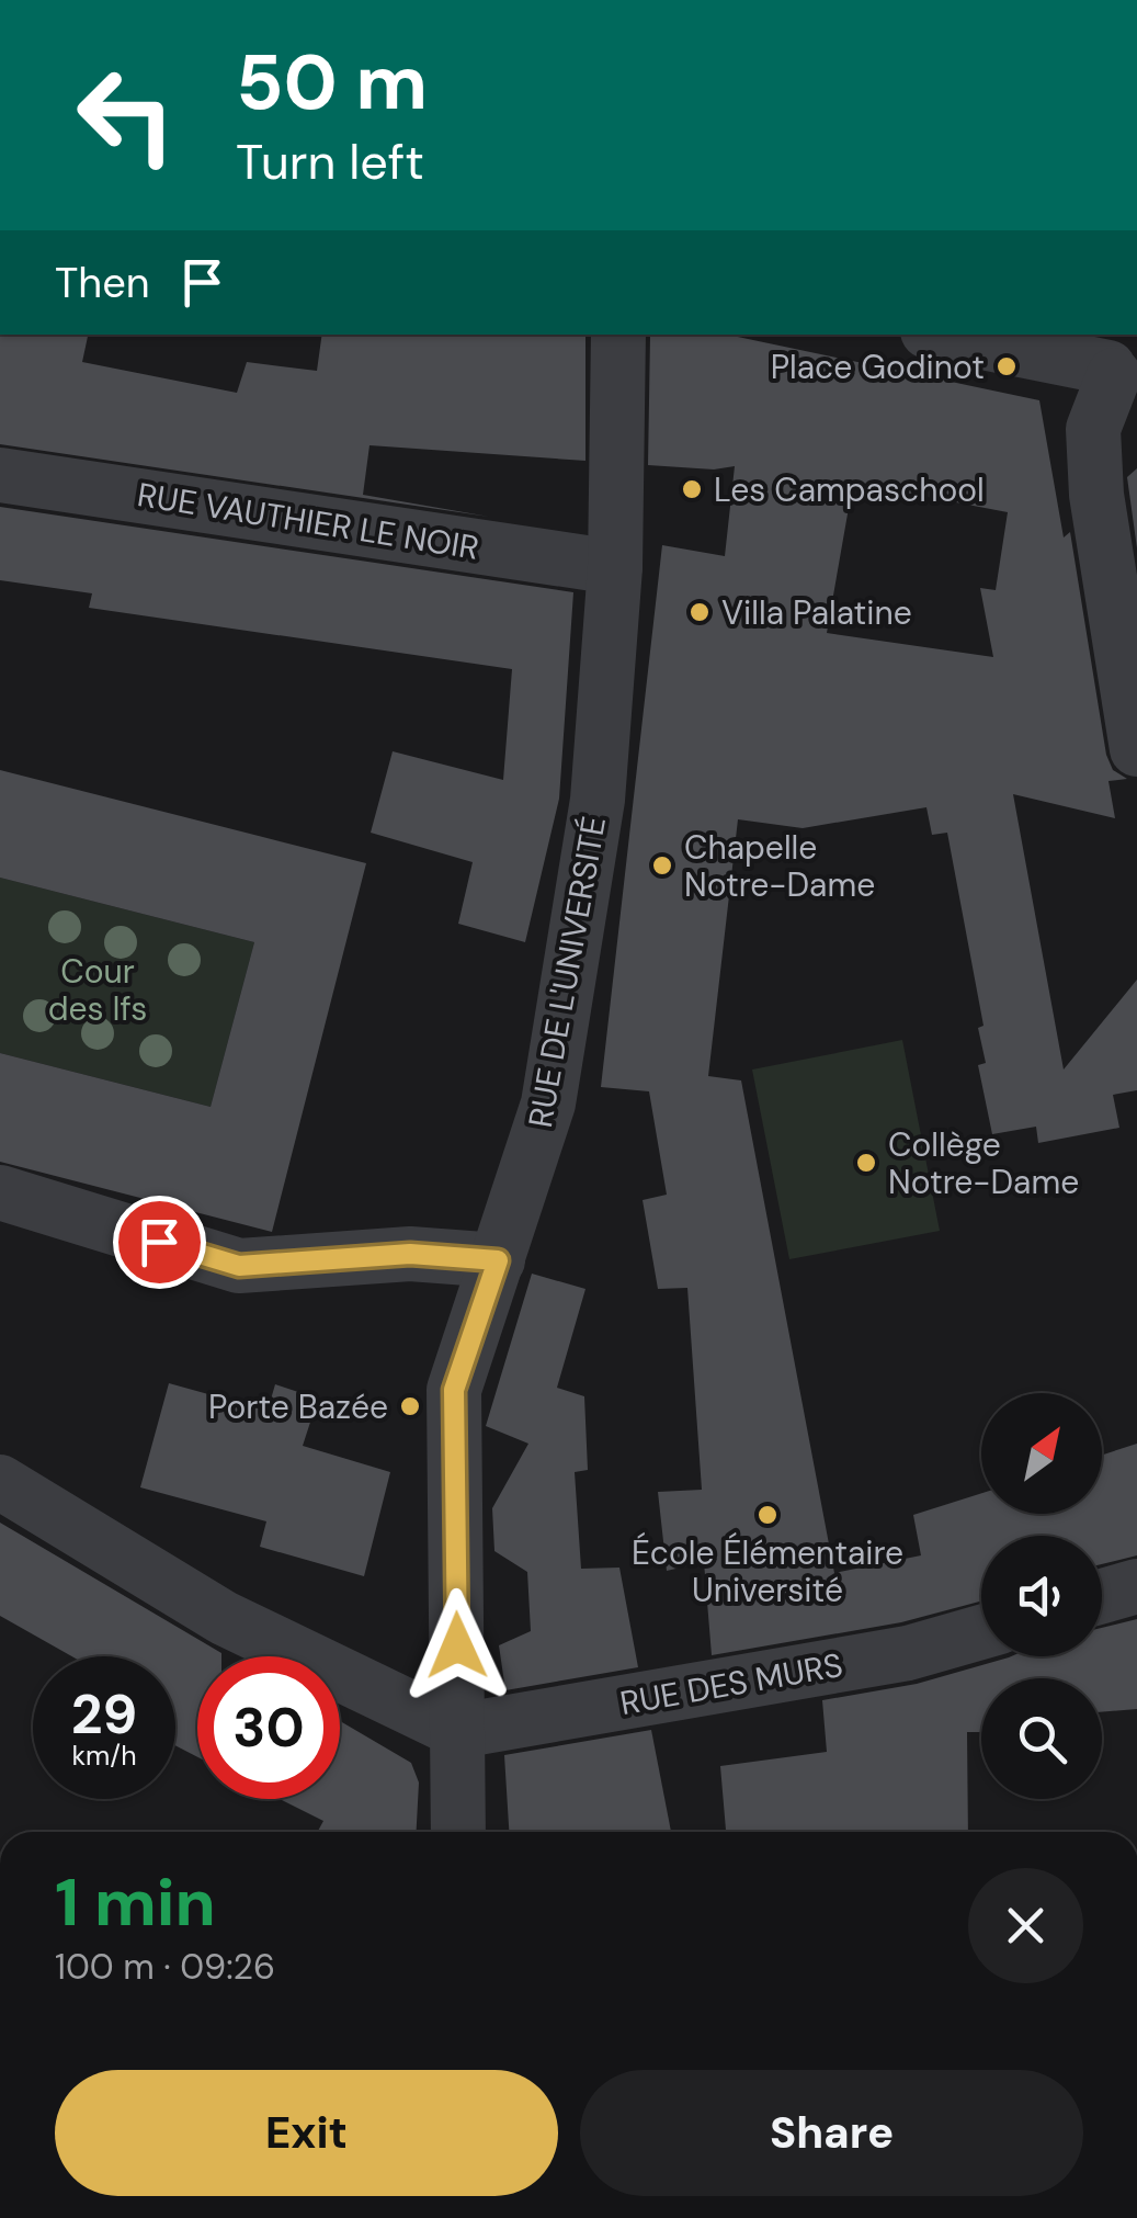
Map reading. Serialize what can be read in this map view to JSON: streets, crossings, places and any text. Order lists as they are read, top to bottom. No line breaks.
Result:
{"streets":{"street":["RUE VAUTHIER LE NOIR","RUE DE L'UNIVERSITÉ","RUE DES MURS"]},"crossings":[["RUE VAUTHIER LE NOIR","RUE DE L'UNIVERSITÉ"],["RUE DE L'UNIVERSITÉ","RUE DES MURS"]],"parks":["Cour des Ifs"],"places":["Place Godinot","Les Campaschool","Villa Palatine","Chapelle Notre-Dame","Collège Notre-Dame","Porte Bazée","École Élémentaire Université"],"north":"top right","page":{"turn":["50 m","Turn left"],"then":"Then","speed":"29 km/h","limit":"30","heading":["1 min","100 m · 09:26"],"buttons":["Exit","Share"]}}
